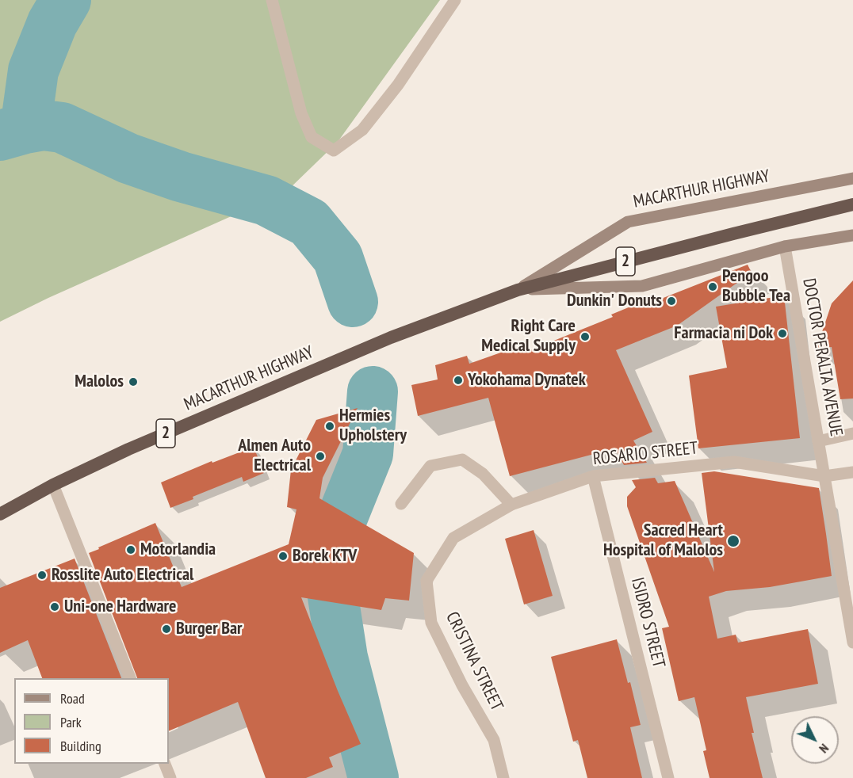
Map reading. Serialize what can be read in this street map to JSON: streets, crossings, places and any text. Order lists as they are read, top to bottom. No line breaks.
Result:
{"streets":{"highway":["MACARTHUR HIGHWAY","2"],"street":["DOCTOR PERALTA AVENUE","ROSARIO STREET","ISIDRO STREET","CRISTINA STREET"]},"crossings":[["MACARTHUR HIGHWAY","DOCTOR PERALTA AVENUE"],["DOCTOR PERALTA AVENUE","ROSARIO STREET"],["ROSARIO STREET","ISIDRO STREET"],["ROSARIO STREET","CRISTINA STREET"]],"places":["Pengoo Bubble Tea","Dunkin' Donuts","Farmacia ni Dok","Right Care Medical Supply","Yokohama Dynatek","Malolos","Hermies Upholstery","Almen Auto Electrical","Sacred Heart Hospital of Malolos","Motorlandia","Borek KTV","Rosslite Auto Electrical","Uni-one Hardware","Burger Bar"],"legend":["Road","Park","Building"],"north":"bottom right"}
